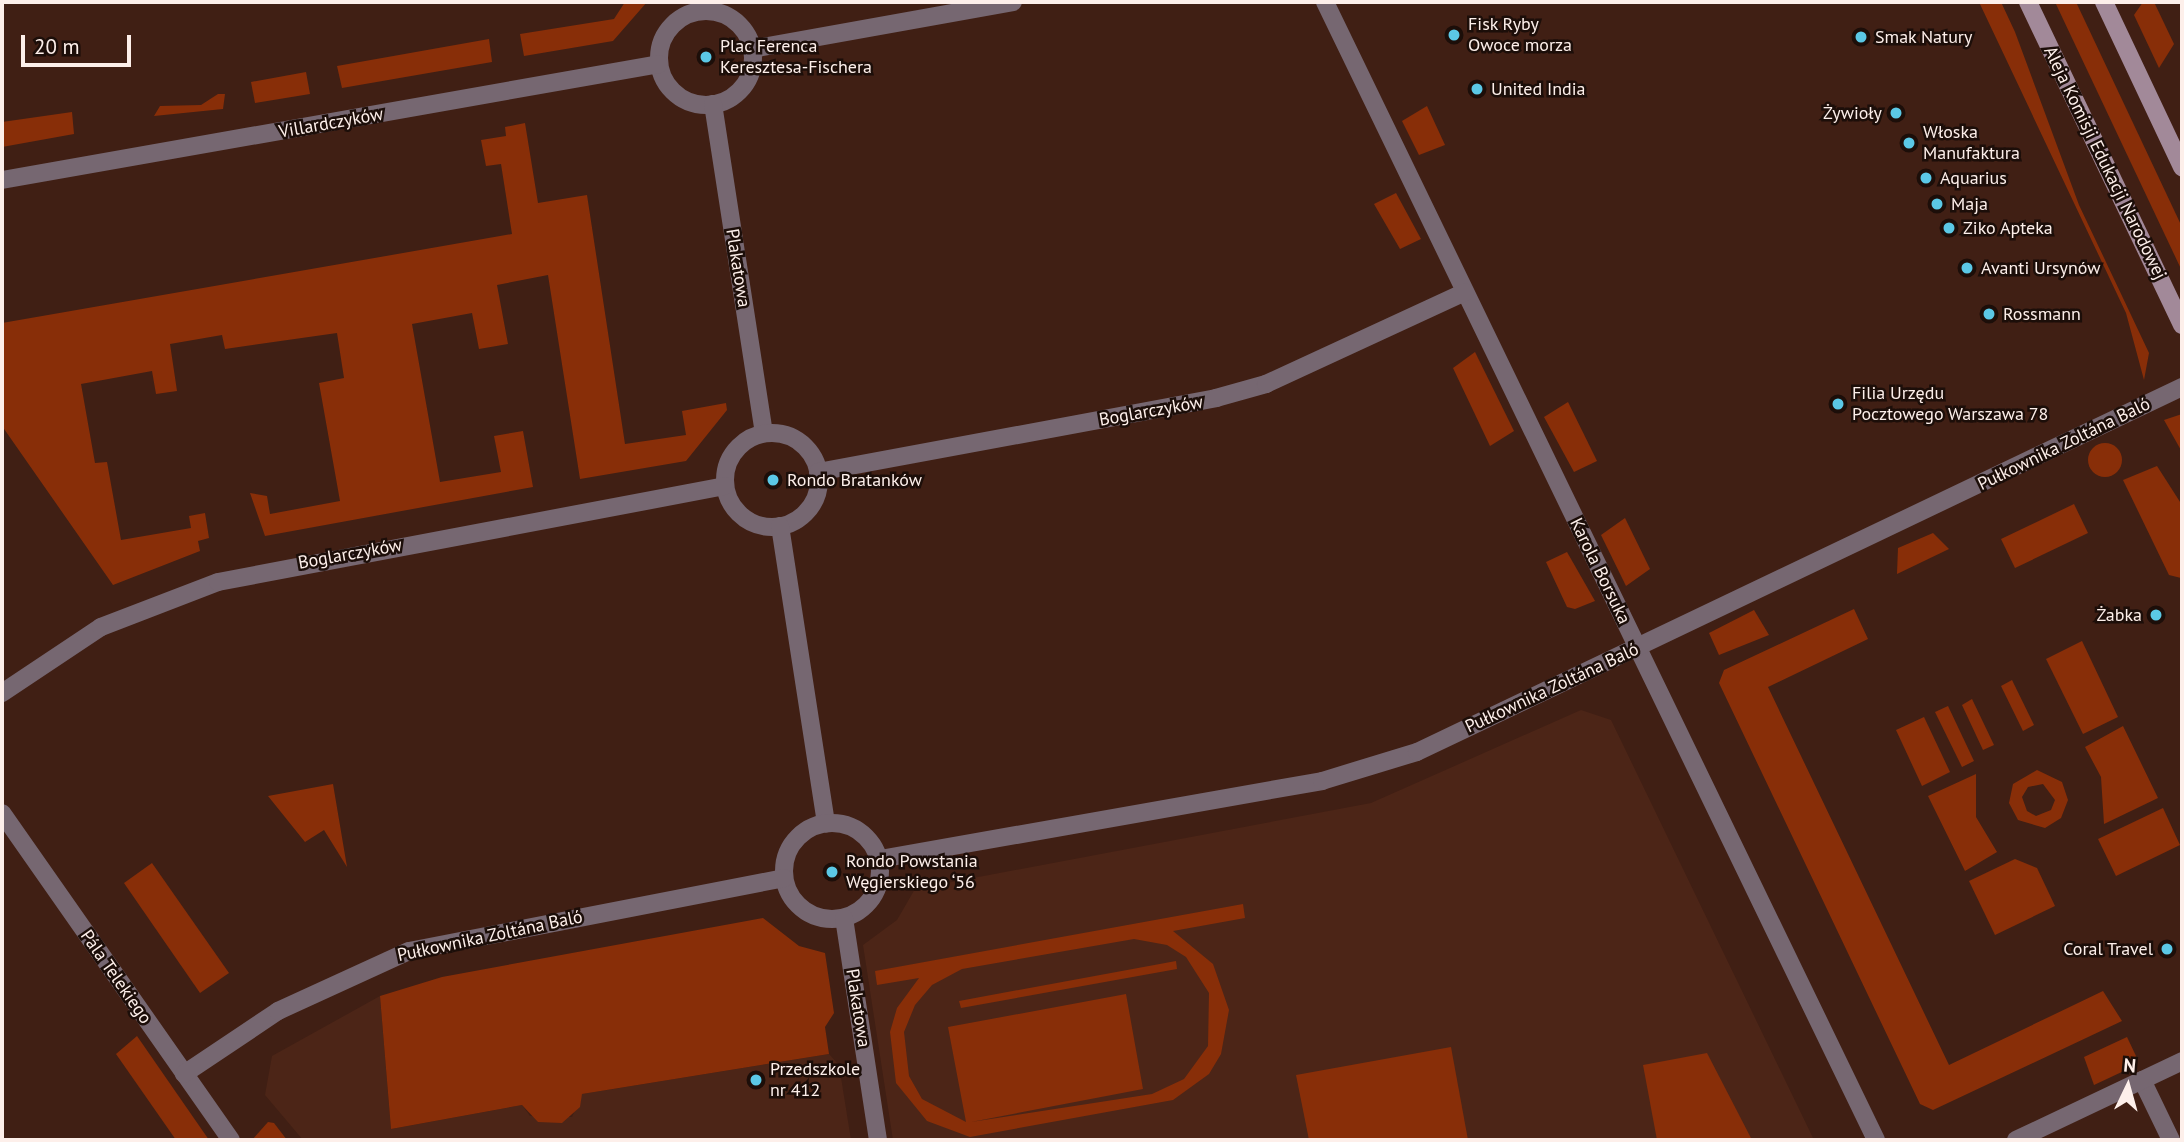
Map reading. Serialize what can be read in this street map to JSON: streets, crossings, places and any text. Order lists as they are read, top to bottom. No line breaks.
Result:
{"streets":{"street":["Villardczyków","Aleja Komisji Edukacji Narodowej","Plakatowa","Boglarczyków","Pułkownika Zoltána Baló","Karola Borsuka","Pála Telekiego"]},"crossings":[["Villardczyków","Plakatowa"],["Plakatowa","Boglarczyków"],["Plakatowa","Pułkownika Zoltána Baló"],["Boglarczyków","Karola Borsuka"],["Pułkownika Zoltána Baló","Karola Borsuka"],["Pułkownika Zoltána Baló","Pála Telekiego"]],"places":["Fisk Ryby Owoce morza","Smak Natury","Plac Ferenca Keresztesa-Fischera","United India","Żywioły","Włoska Manufaktura","Aquarius","Maja","Ziko Apteka","Avanti Ursynów","Rossmann","Filia Urzędu Pocztowego Warszawa 78","Rondo Bratanków","Żabka","Rondo Powstania Węgierskiego ‘56","Coral Travel","Przedszkole nr 412"],"scale_bar":"20 m","north":"top"}
